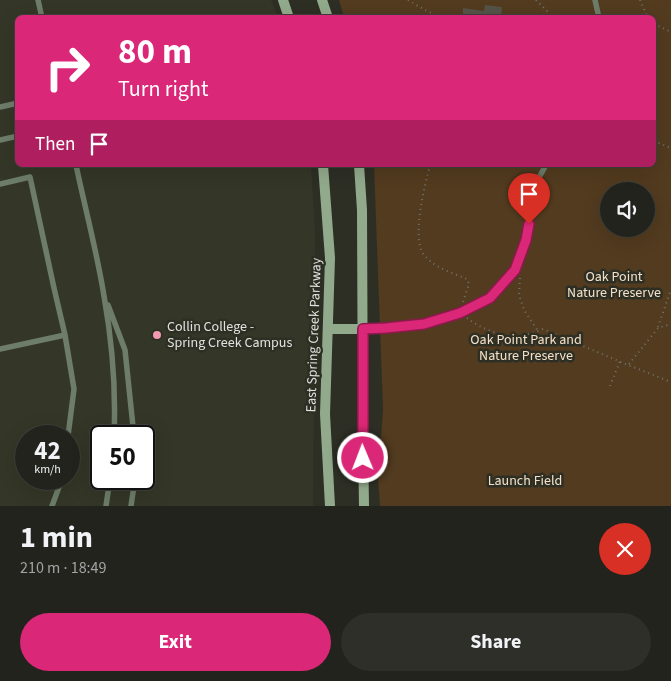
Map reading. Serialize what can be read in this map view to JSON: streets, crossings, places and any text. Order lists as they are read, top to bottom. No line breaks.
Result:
{"streets":{"main road":["East Spring Creek Parkway"]},"parks":["Oak Point Nature Preserve","Oak Point Park and Nature Preserve","Launch Field"],"places":["Collin College - Spring Creek Campus"],"page":{"turn":["80 m","Turn right"],"then":"Then","speed":"42 km/h","limit":"50","heading":["1 min","210 m · 18:49"],"buttons":["Exit","Share"]}}
